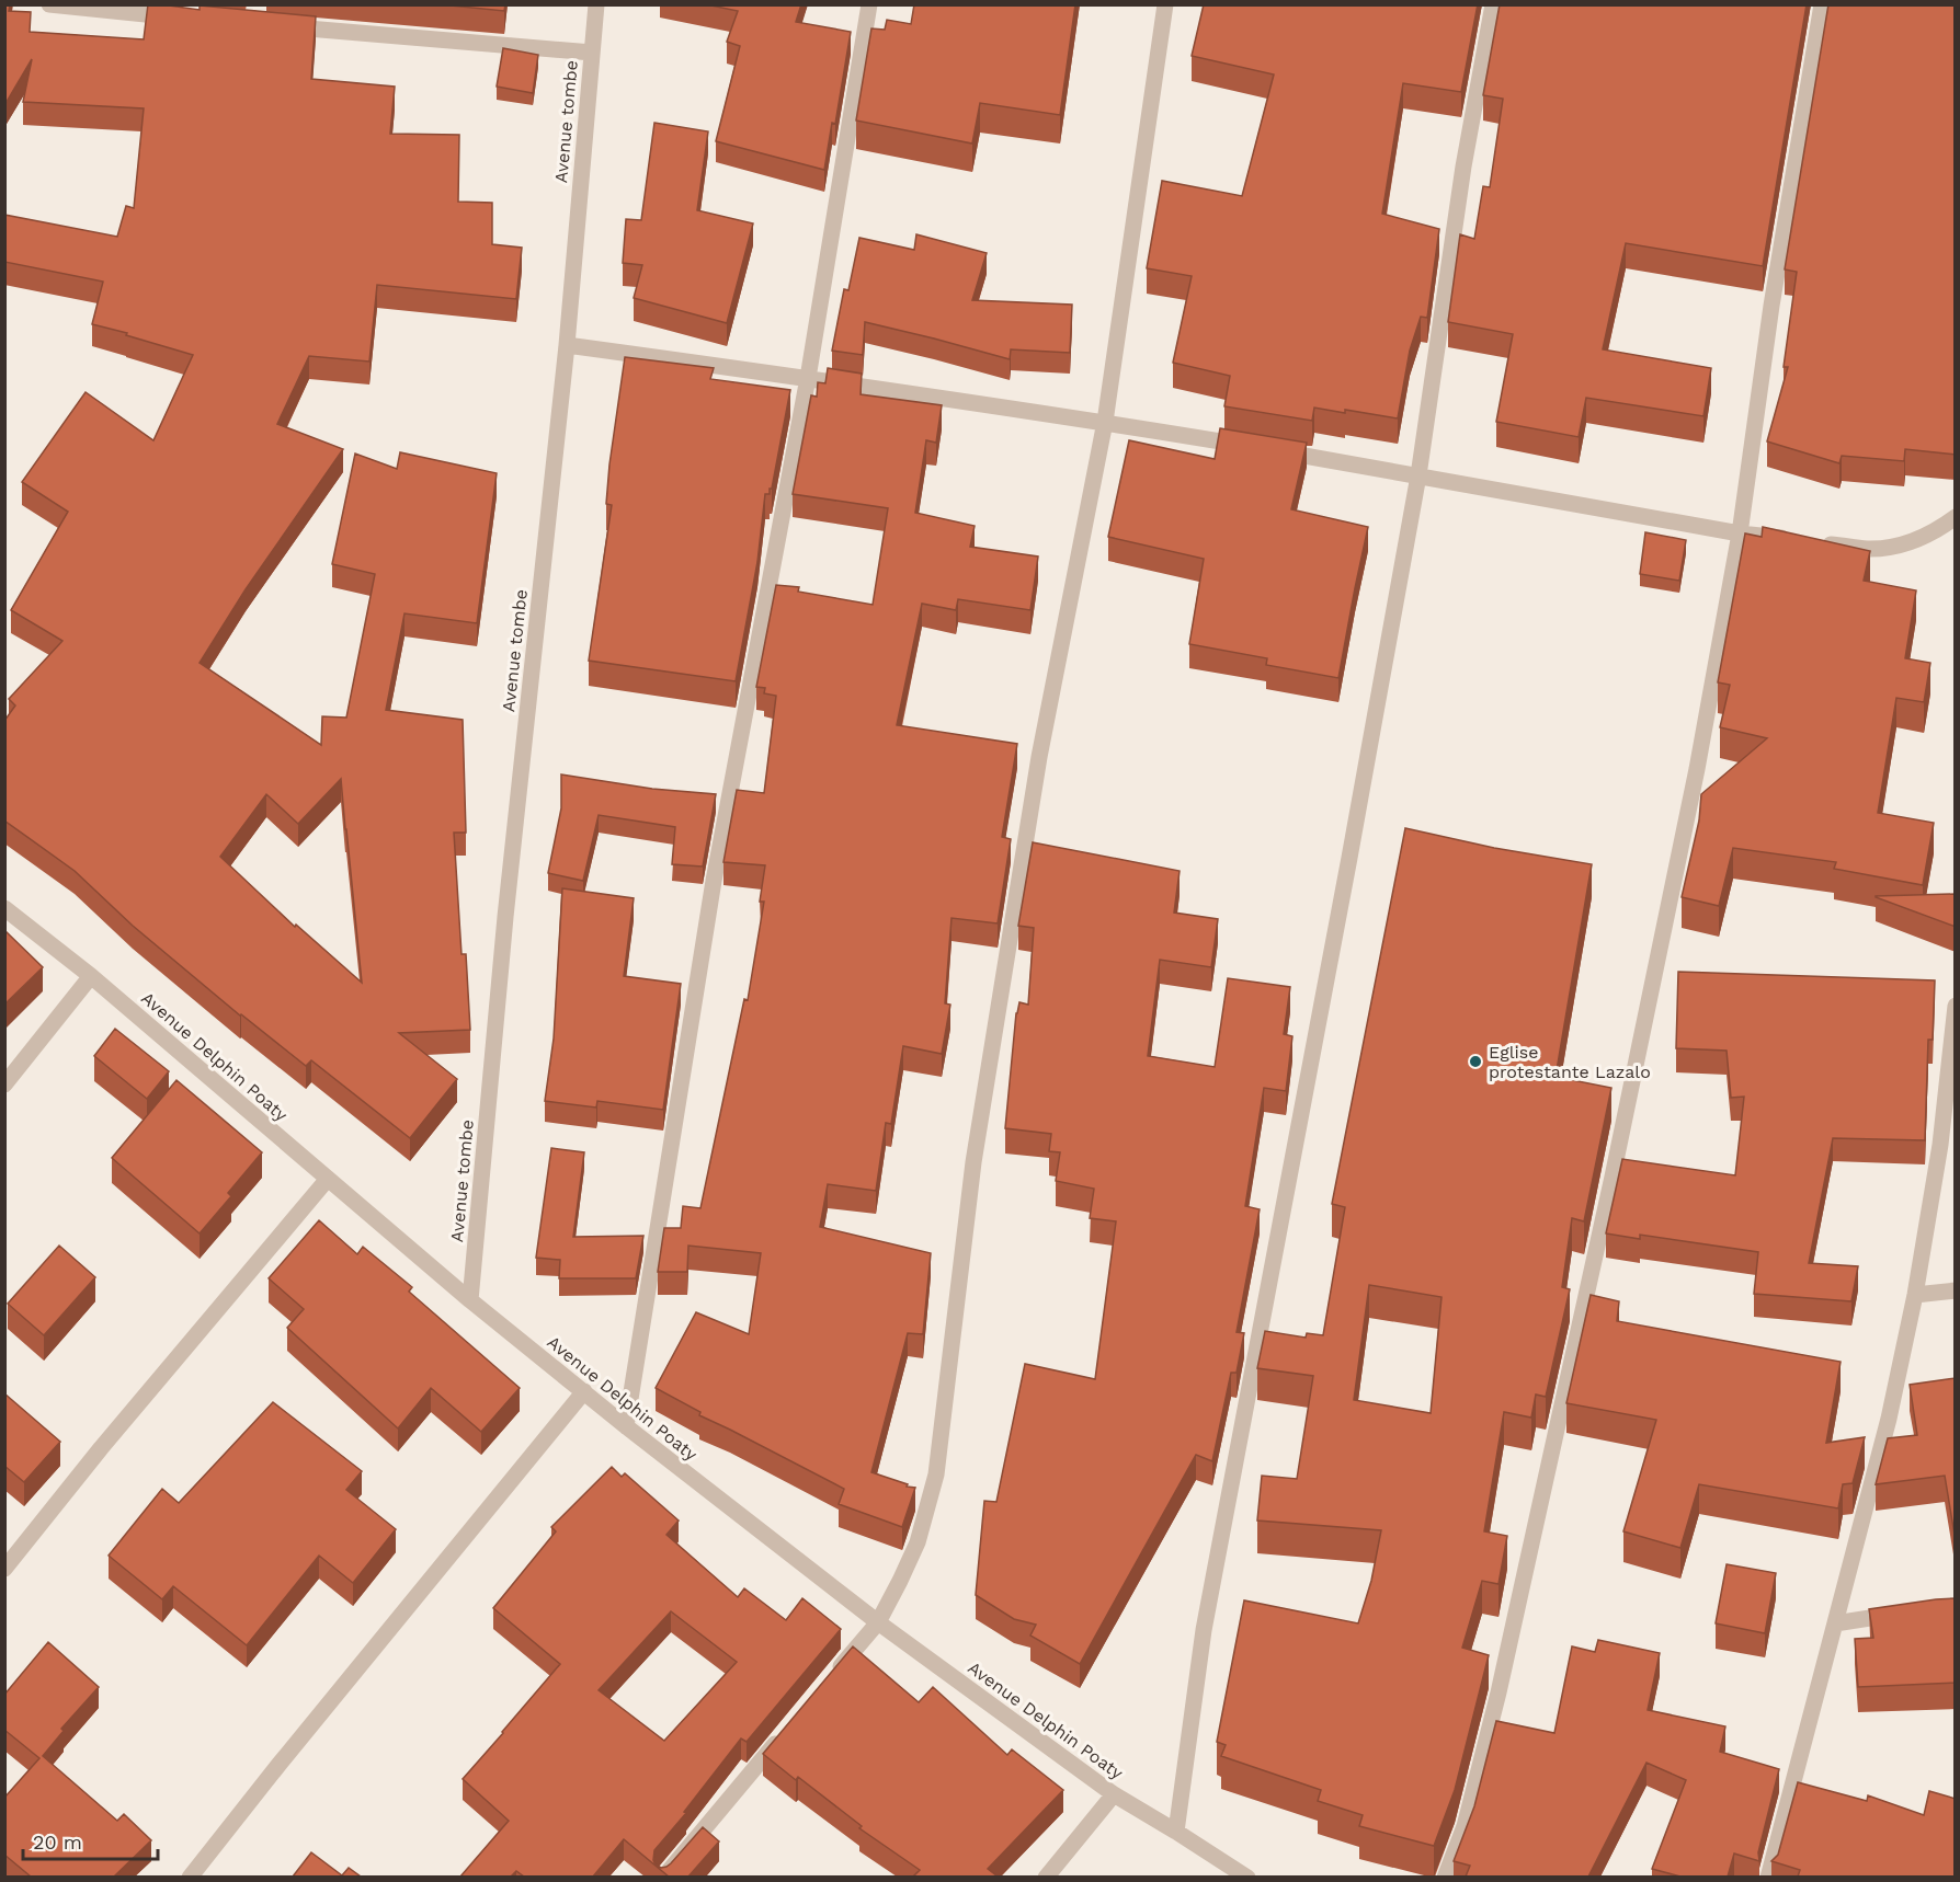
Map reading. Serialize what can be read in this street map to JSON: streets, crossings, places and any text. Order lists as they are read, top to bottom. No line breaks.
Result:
{"streets":{"street":["Avenue tombe","Avenue Delphin Poaty"]},"crossings":[["Avenue tombe","Avenue Delphin Poaty"]],"places":["Eglise protestante Lazalo"],"scale_bar":"20 m"}
